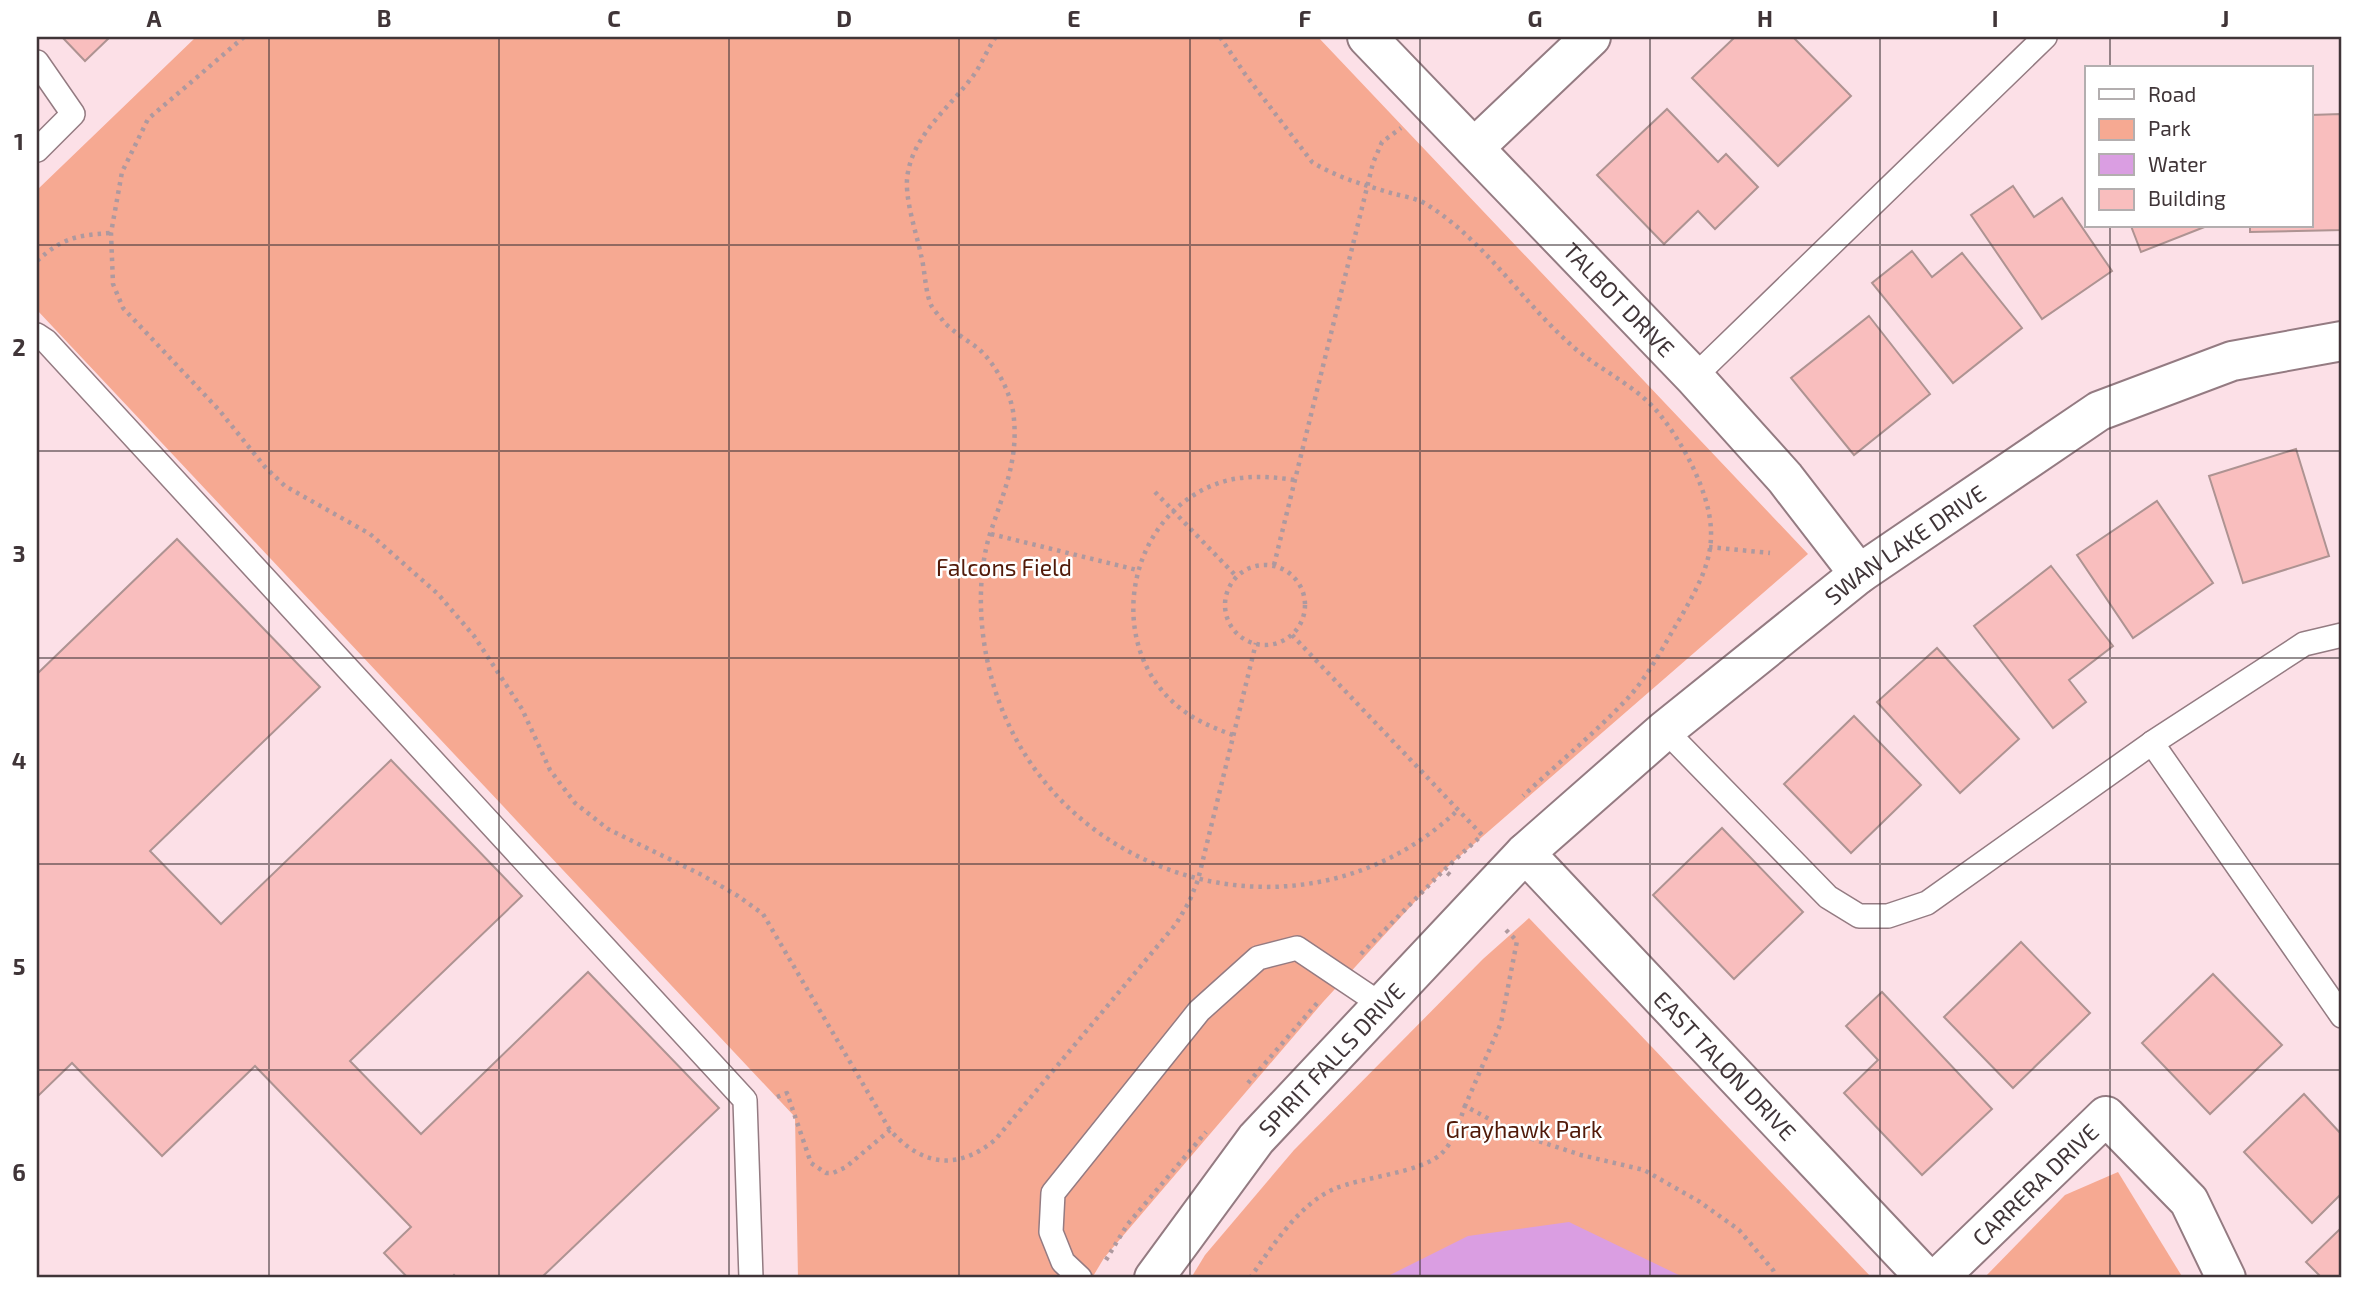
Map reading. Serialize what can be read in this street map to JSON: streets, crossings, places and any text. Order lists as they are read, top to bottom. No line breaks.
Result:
{"streets":{"street":["TALBOT DRIVE","SWAN LAKE DRIVE","SPIRIT FALLS DRIVE","EAST TALON DRIVE","CARRERA DRIVE"]},"crossings":[["TALBOT DRIVE","SWAN LAKE DRIVE"],["SWAN LAKE DRIVE","SPIRIT FALLS DRIVE"],["SWAN LAKE DRIVE","EAST TALON DRIVE"],["SPIRIT FALLS DRIVE","EAST TALON DRIVE"]],"parks":["Falcons Field","Grayhawk Park"],"legend":["Road","Park","Water","Building"],"grid":{"columns":["A","B","C","D","E","F","G","H","I","J"],"rows":["1","2","3","4","5","6"]}}
